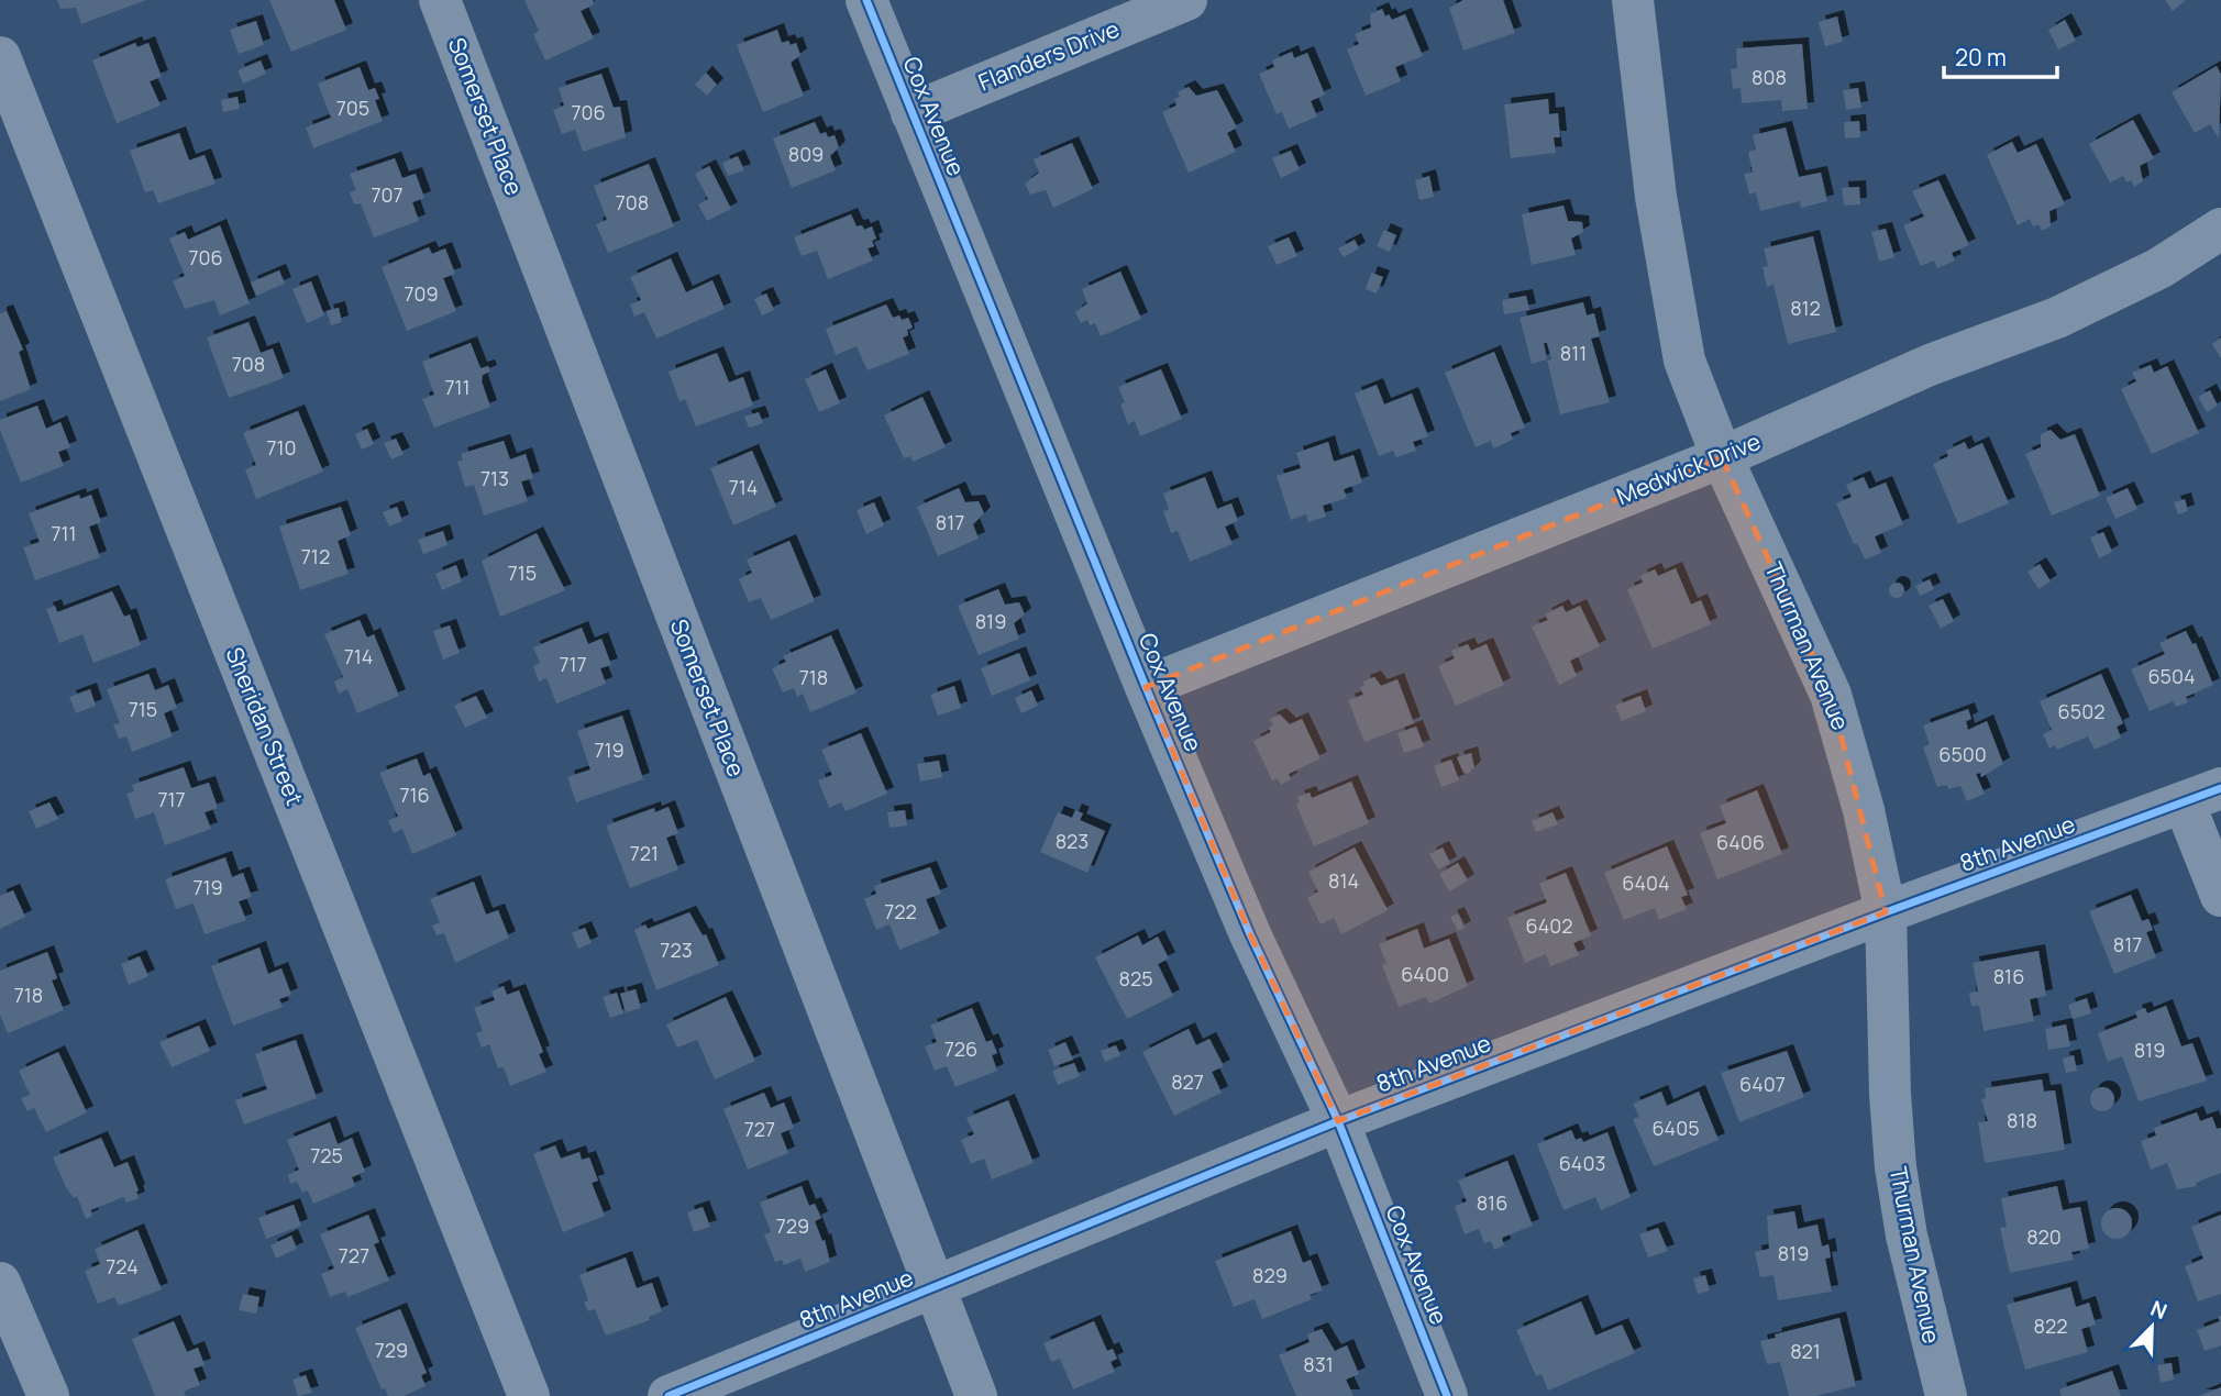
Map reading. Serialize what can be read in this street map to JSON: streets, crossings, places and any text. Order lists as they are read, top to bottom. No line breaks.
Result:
{"streets":{"street":["Flanders Drive","Somerset Place","Cox Avenue","Medwick Drive","Thurman Avenue","Sheridan Street","8th Avenue"]},"crossings":[["Flanders Drive","Cox Avenue"],["Somerset Place","8th Avenue"],["Cox Avenue","Medwick Drive"],["Cox Avenue","8th Avenue"],["Medwick Drive","Thurman Avenue"],["Thurman Avenue","8th Avenue"]],"house_numbers":["808","705","706","809","707","708","706","709","812","811","708","711","710","713","714","817","711","712","715","819","714","717","6504","718","715","6502","719","6500","716","717","823","6406","721","814","6404","719","722","6402","817","723","6400","816","825","718","726","819","827","6407","818","6405","727","725","6403","816","729","820","819","727","724","829","822","729","821","831"],"scale_bar":"20 m","north":"top right"}
